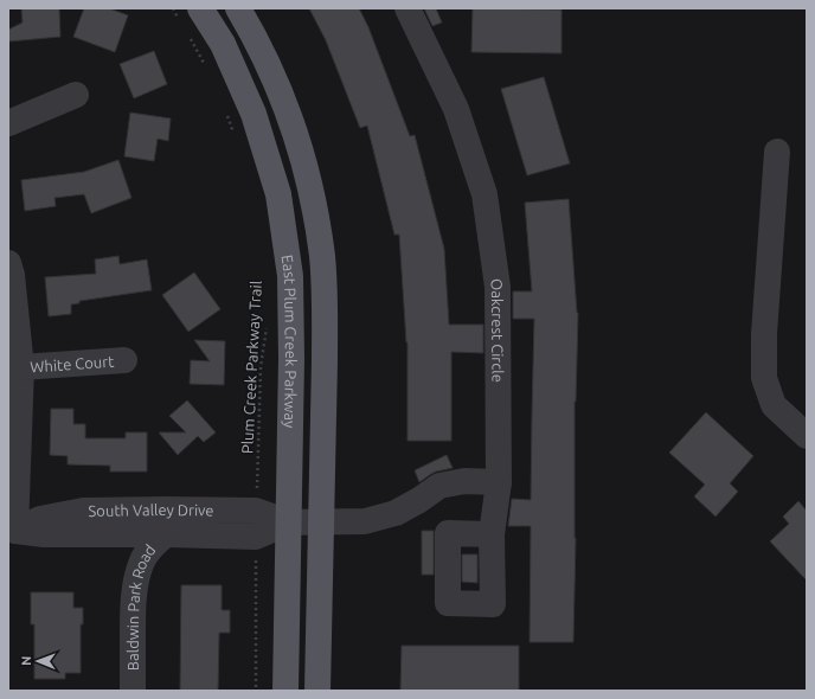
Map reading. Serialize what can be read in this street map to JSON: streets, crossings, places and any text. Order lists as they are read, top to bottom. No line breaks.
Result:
{"streets":{"main road":["East Plum Creek Parkway"],"street":["Oakcrest Circle","White Court","South Valley Drive","Baldwin Park Road"],"path":["Plum Creek Parkway Trail"]},"crossings":[["East Plum Creek Parkway","South Valley Drive"],["Plum Creek Parkway Trail","South Valley Drive"],["South Valley Drive","Baldwin Park Road"]],"north":"left"}
